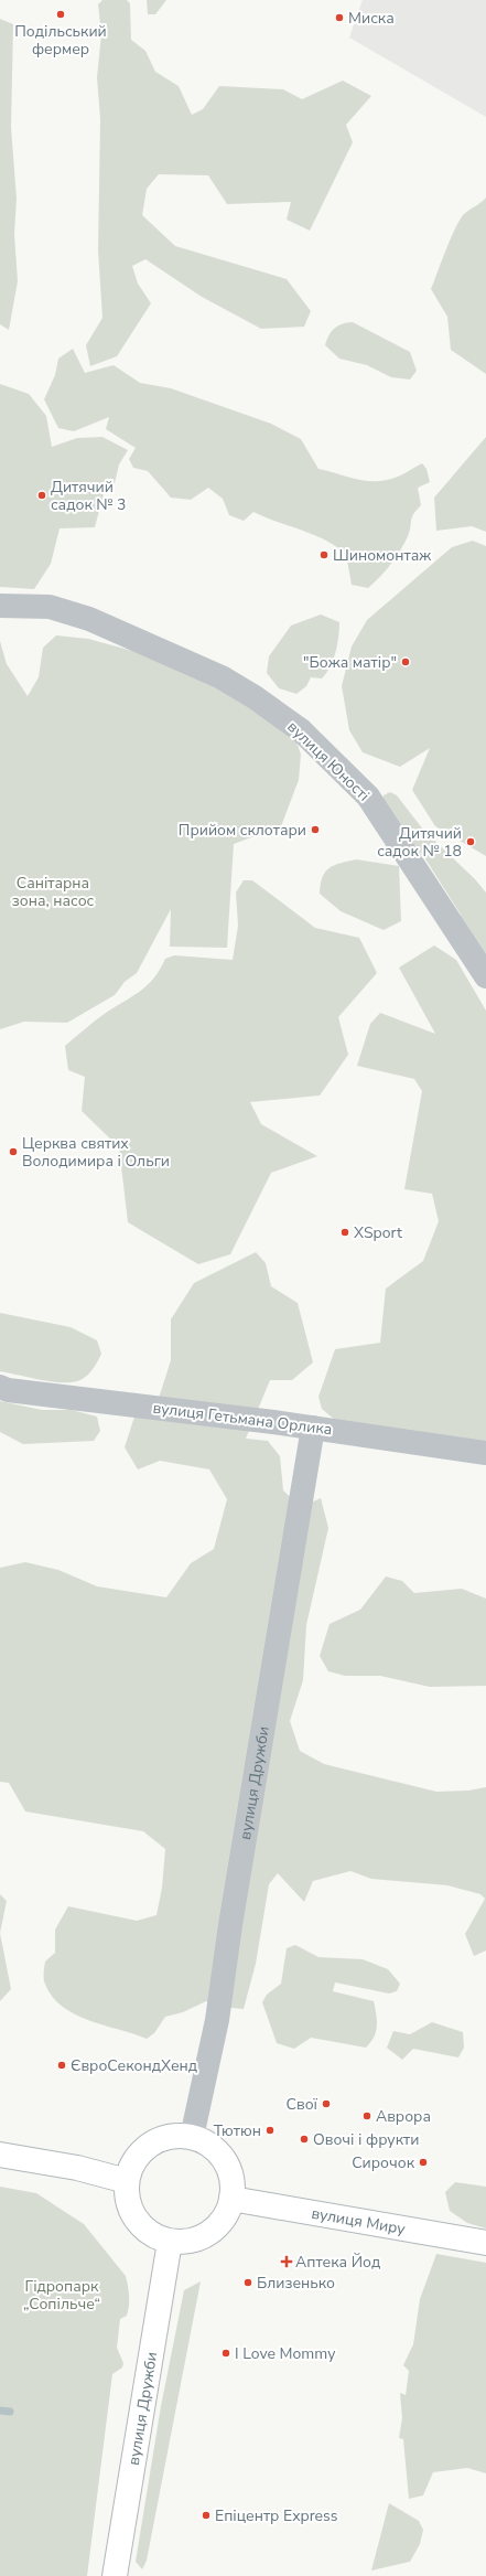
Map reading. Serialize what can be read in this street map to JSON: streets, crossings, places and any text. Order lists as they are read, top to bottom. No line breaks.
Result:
{"streets":{"main road":["вулиця Дружби","вулиця Миру"],"street":["вулиця Юності","вулиця Гетьмана Орлика"]},"crossings":[["вулиця Гетьмана Орлика","вулиця Дружби"],["вулиця Дружби","вулиця Миру"]],"parks":["Санітарна зона, насос","Гідропарк „Сопільче“"],"places":{"other":["Подільський фермер","Миска","Дитячий садок № 3","Шиномонтаж","\"Божа матір\"","Прийом склотари","Дитячий садок № 18","Церква святих Володимира і Ольги","XSport","ЄвроСекондХенд","Свої","Аврора","Тютюн","Овочі і фрукти","Сирочок","Близенько","I Love Mommy","Епіцентр Express"],"health":["Аптека Йод"]}}
